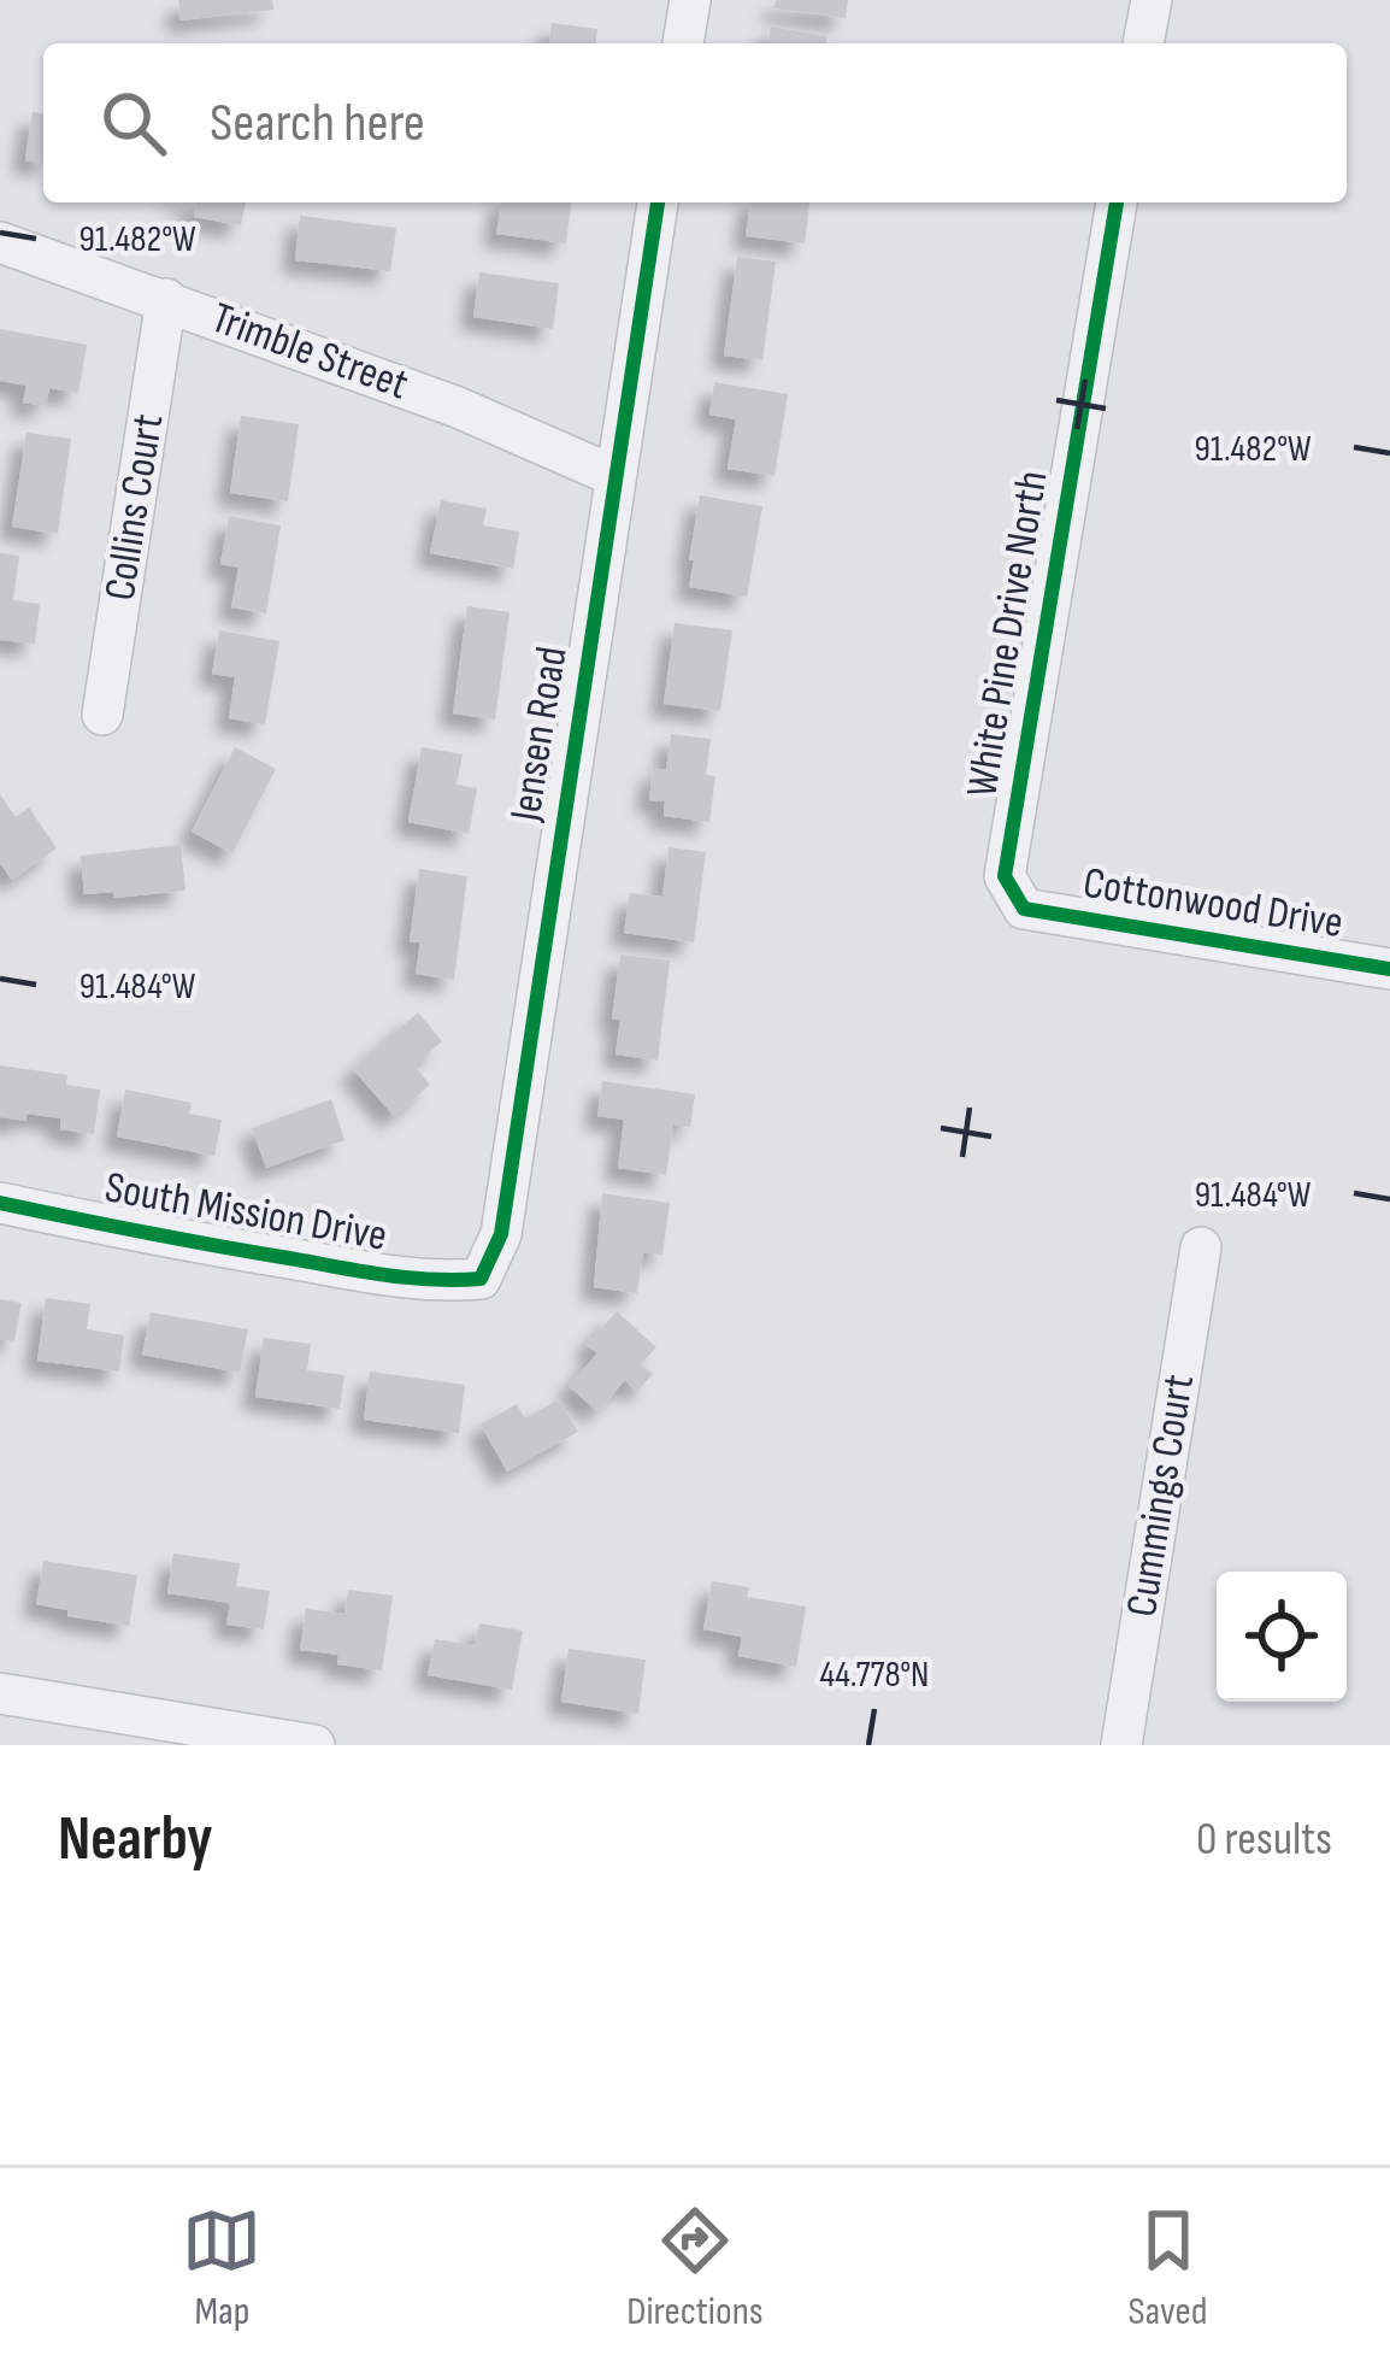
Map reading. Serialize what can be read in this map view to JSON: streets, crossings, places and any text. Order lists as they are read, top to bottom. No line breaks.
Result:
{"streets":{"street":["Trimble Street","Collins Court","White Pine Drive North","Jensen Road","Cottonwood Drive","South Mission Drive","Cummings Court"]},"crossings":[["Trimble Street","Collins Court"],["Trimble Street","Jensen Road"],["White Pine Drive North","Cottonwood Drive"],["Jensen Road","South Mission Drive"]],"page":{"search":"Search here","heading":["Nearby","0 results"],"nav":["Map","Directions","Saved"]},"coordinates":["91.482°W","91.484°W","44.778°N"]}
